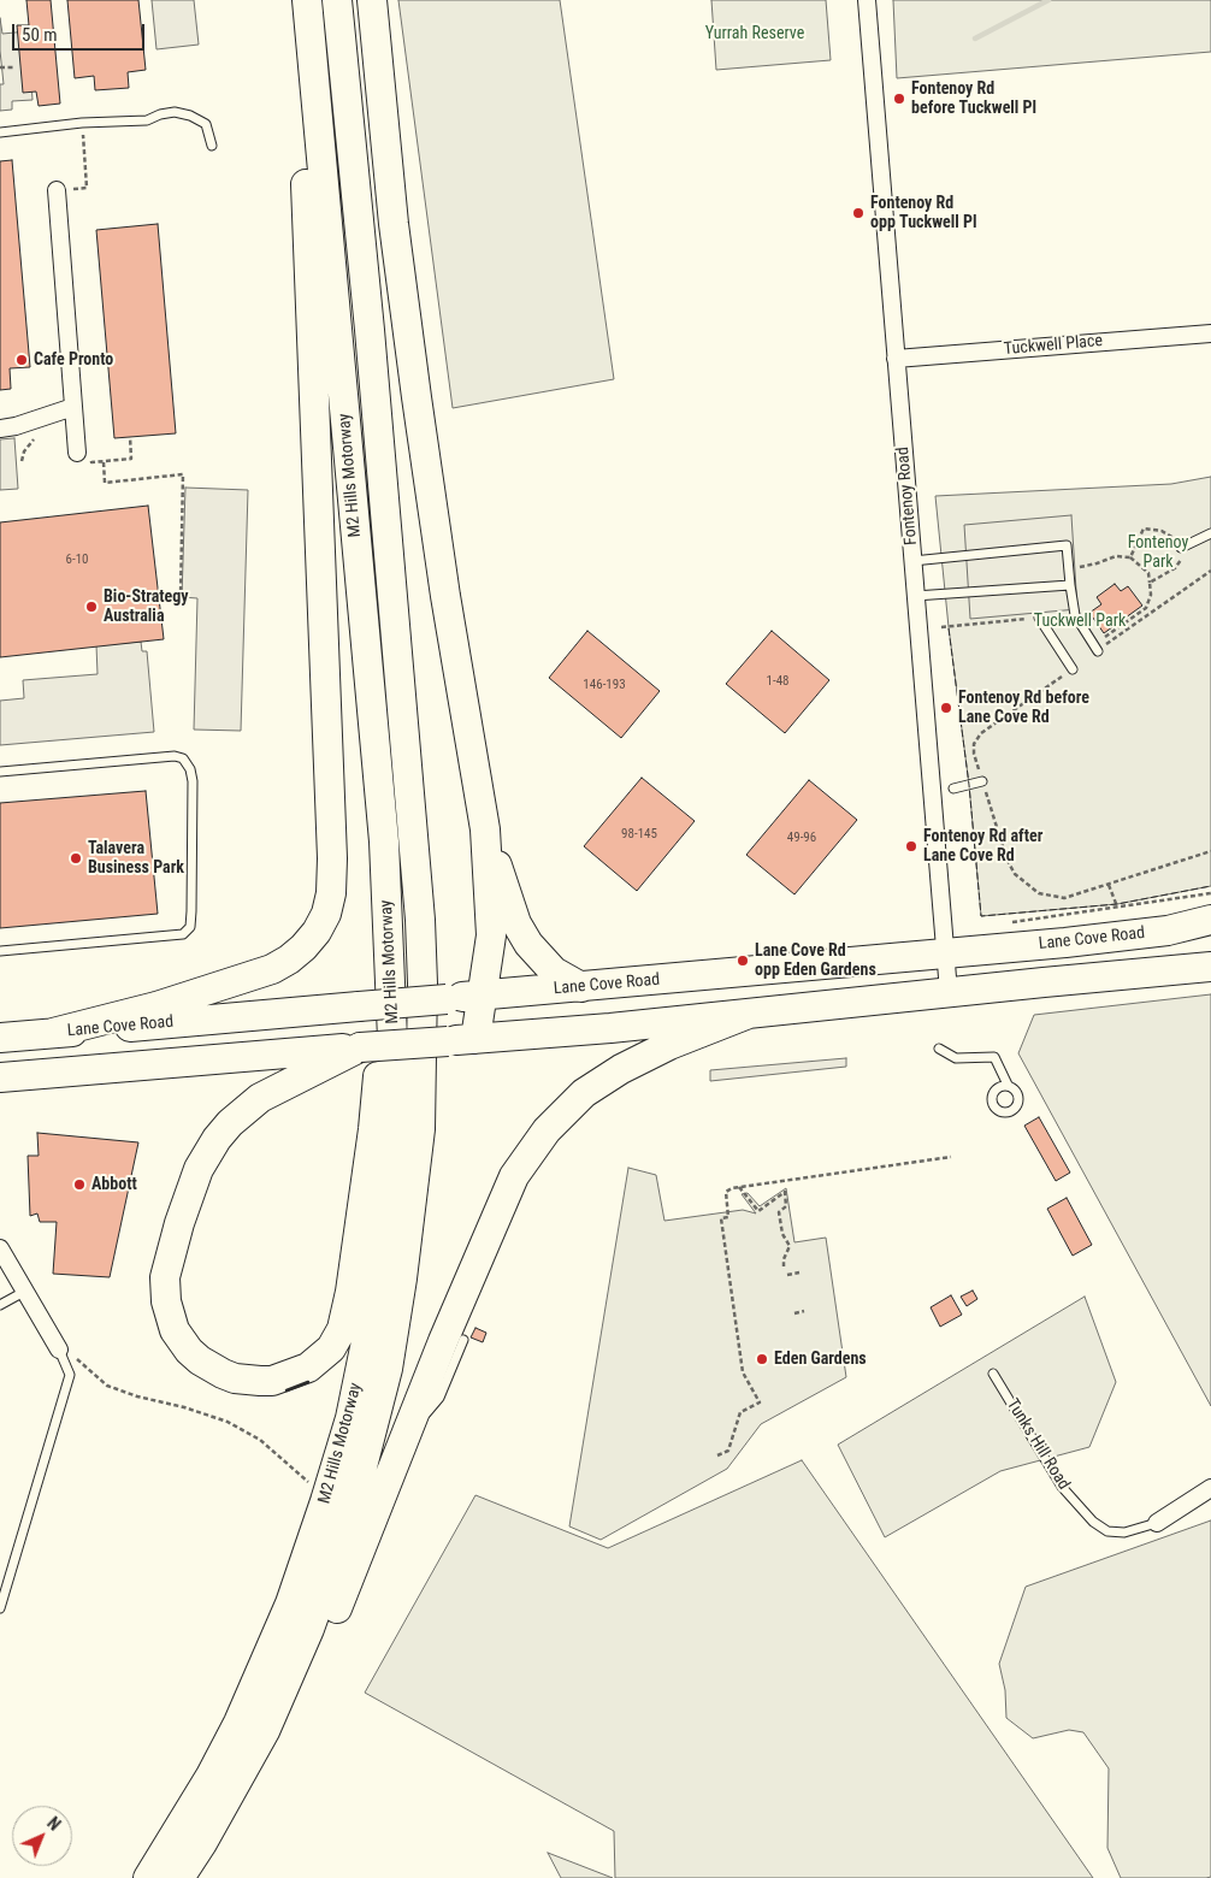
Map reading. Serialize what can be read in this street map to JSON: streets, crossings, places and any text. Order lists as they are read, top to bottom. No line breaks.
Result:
{"streets":{"highway":["M2 Hills Motorway","Lane Cove Road"],"street":["Tuckwell Place","Fontenoy Road","Tunks Hill Road"]},"crossings":[["Tuckwell Place","Fontenoy Road"],["Fontenoy Road","Lane Cove Road"]],"parks":["Yurrah Reserve","Fontenoy Park","Tuckwell Park"],"places":["Fontenoy Rd before Tuckwell Pl","Fontenoy Rd opp Tuckwell Pl","Cafe Pronto","Bio-Strategy Australia","Fontenoy Rd before Lane Cove Rd","Fontenoy Rd after Lane Cove Rd","Talavera Business Park","Lane Cove Rd opp Eden Gardens","Abbott","Eden Gardens"],"house_numbers":["6-10","1-48","146-193","98-145","49-96"],"scale_bar":"50 m","north":"top right"}
